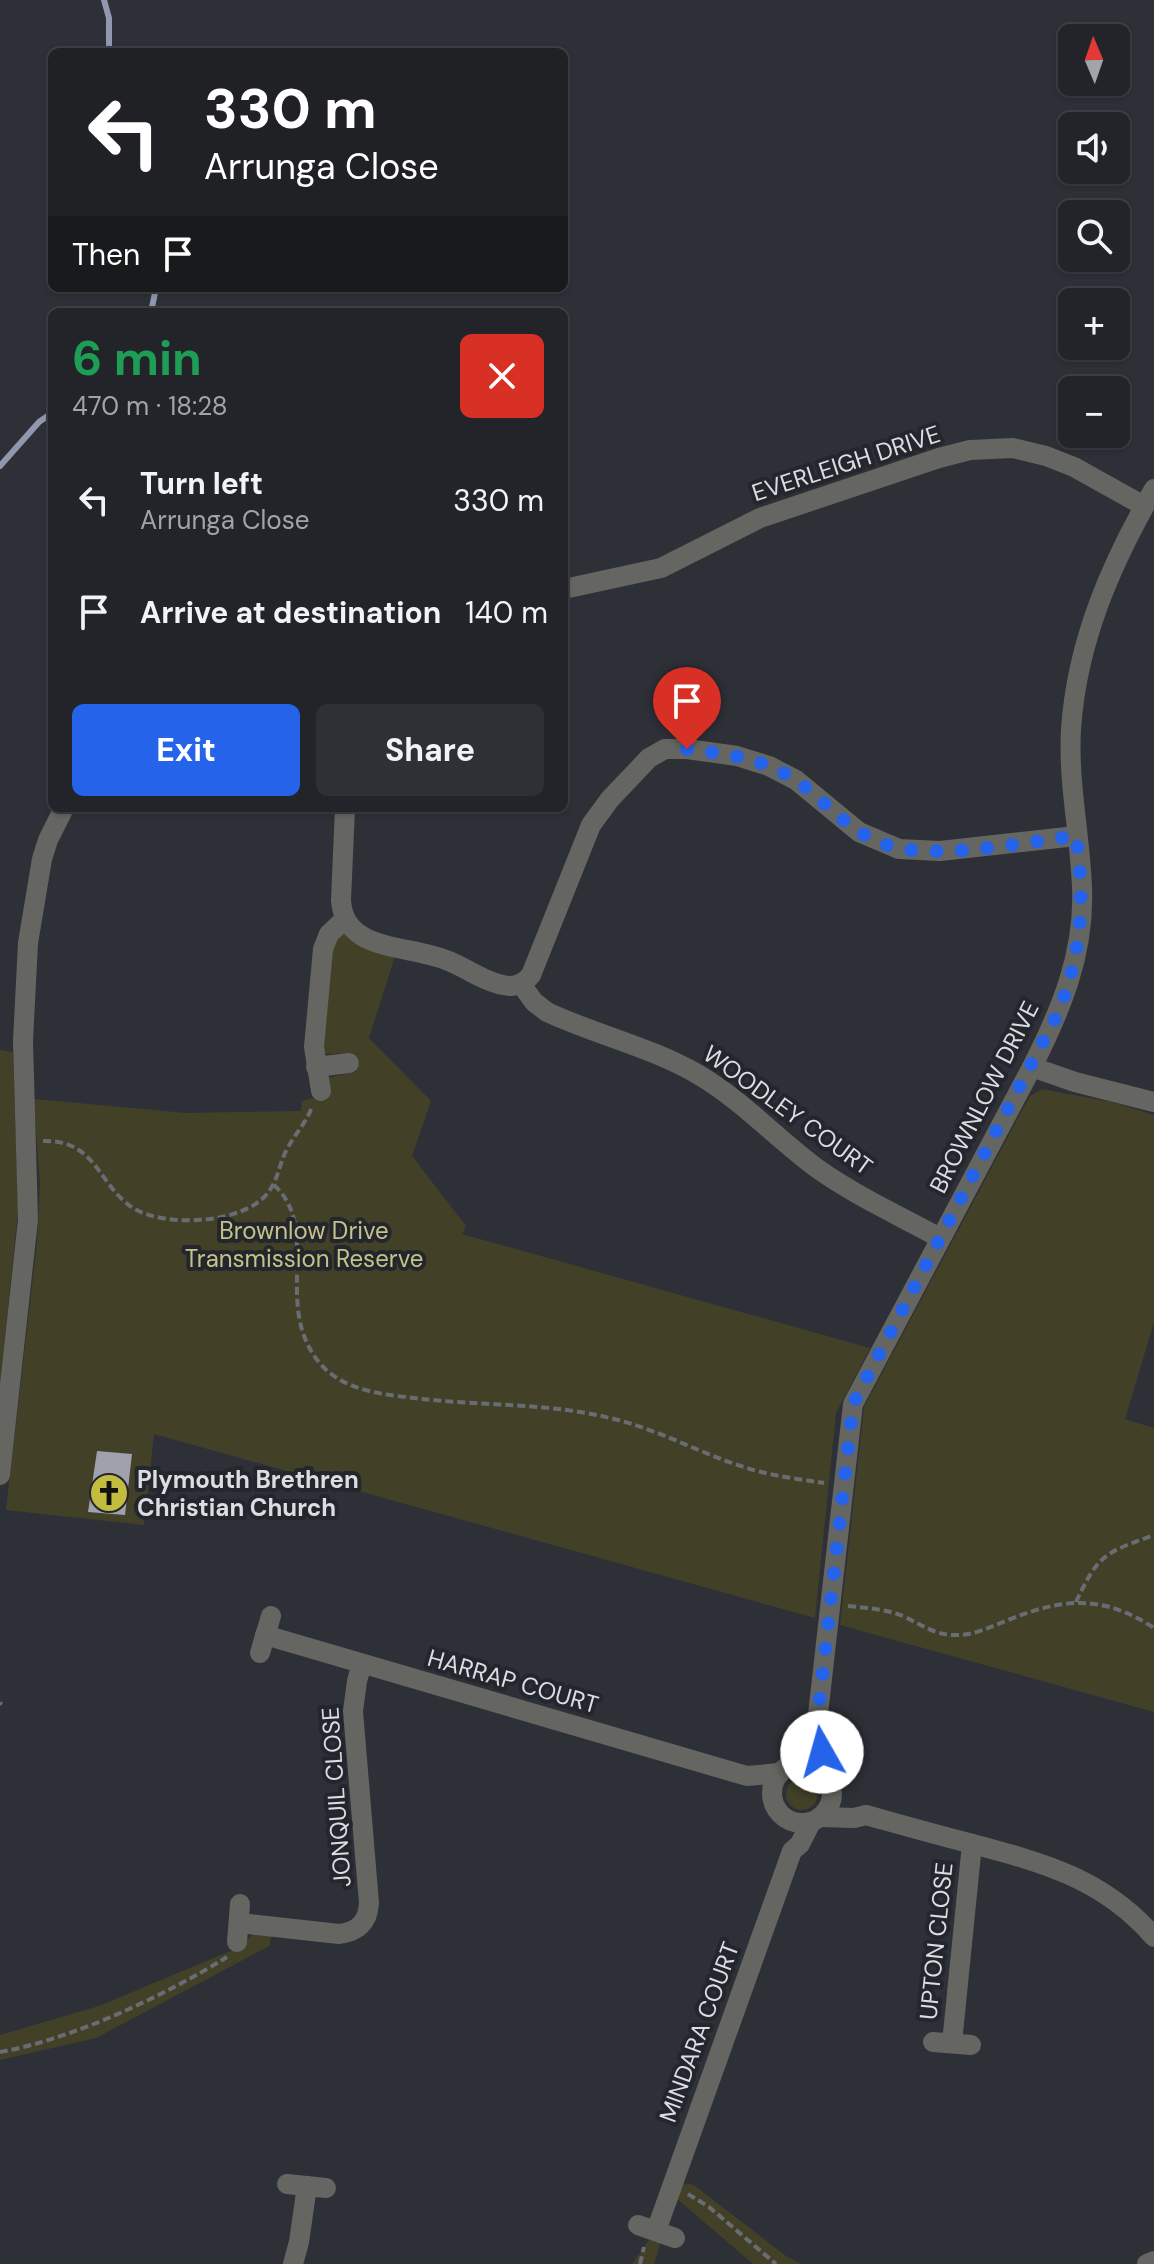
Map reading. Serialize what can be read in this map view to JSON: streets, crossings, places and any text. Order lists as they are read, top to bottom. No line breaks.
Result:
{"streets":{"street":["EVERLEIGH DRIVE","BROWNLOW DRIVE","WOODLEY COURT","HARRAP COURT","JONQUIL CLOSE","UPTON CLOSE","MINDARA COURT"]},"crossings":[["EVERLEIGH DRIVE","BROWNLOW DRIVE"],["BROWNLOW DRIVE","WOODLEY COURT"],["BROWNLOW DRIVE","HARRAP COURT"],["BROWNLOW DRIVE","MINDARA COURT"],["HARRAP COURT","JONQUIL CLOSE"],["HARRAP COURT","MINDARA COURT"]],"parks":["Brownlow Drive Transmission Reserve"],"places":{"church":["Plymouth Brethren Christian Church"]},"north":"top","page":{"map_buttons":["+","−"],"turn":["330 m","Arrunga Close"],"then":"Then","heading":["6 min","470 m · 18:28"],"list":[{"name":"Turn left","note":"Arrunga Close","value":"330 m"},{"name":"Arrive at destination","value":"140 m"}],"buttons":["Exit","Share"]}}
